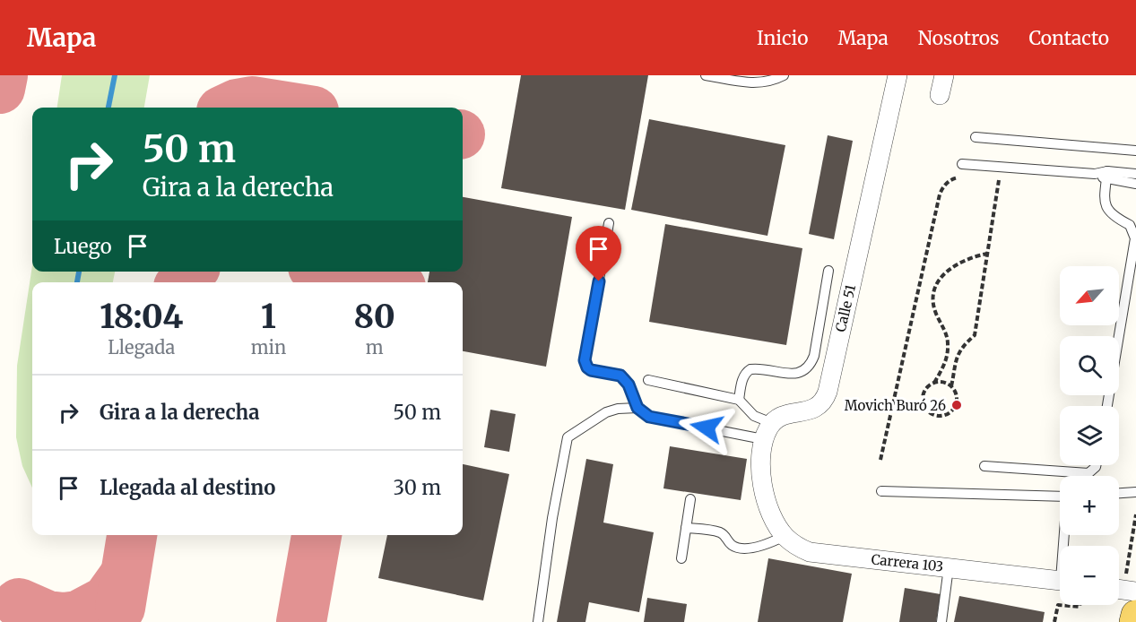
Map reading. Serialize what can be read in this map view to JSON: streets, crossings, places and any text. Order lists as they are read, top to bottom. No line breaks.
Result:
{"streets":{"street":["Calle 51","Carrera 103"]},"crossings":[["Calle 51","Carrera 103"]],"places":["Movich Buró 26"],"north":"bottom left","page":{"header":"Mapa","nav":["Inicio","Mapa","Nosotros","Contacto"],"turn":["50 m","Gira a la derecha"],"then":"Luego","map_buttons":["+","−"],"eta":["18:04","Llegada","1","min","80","m"],"list":[{"name":"Gira a la derecha","value":"50 m"},{"name":"Llegada al destino","value":"30 m"}]}}
